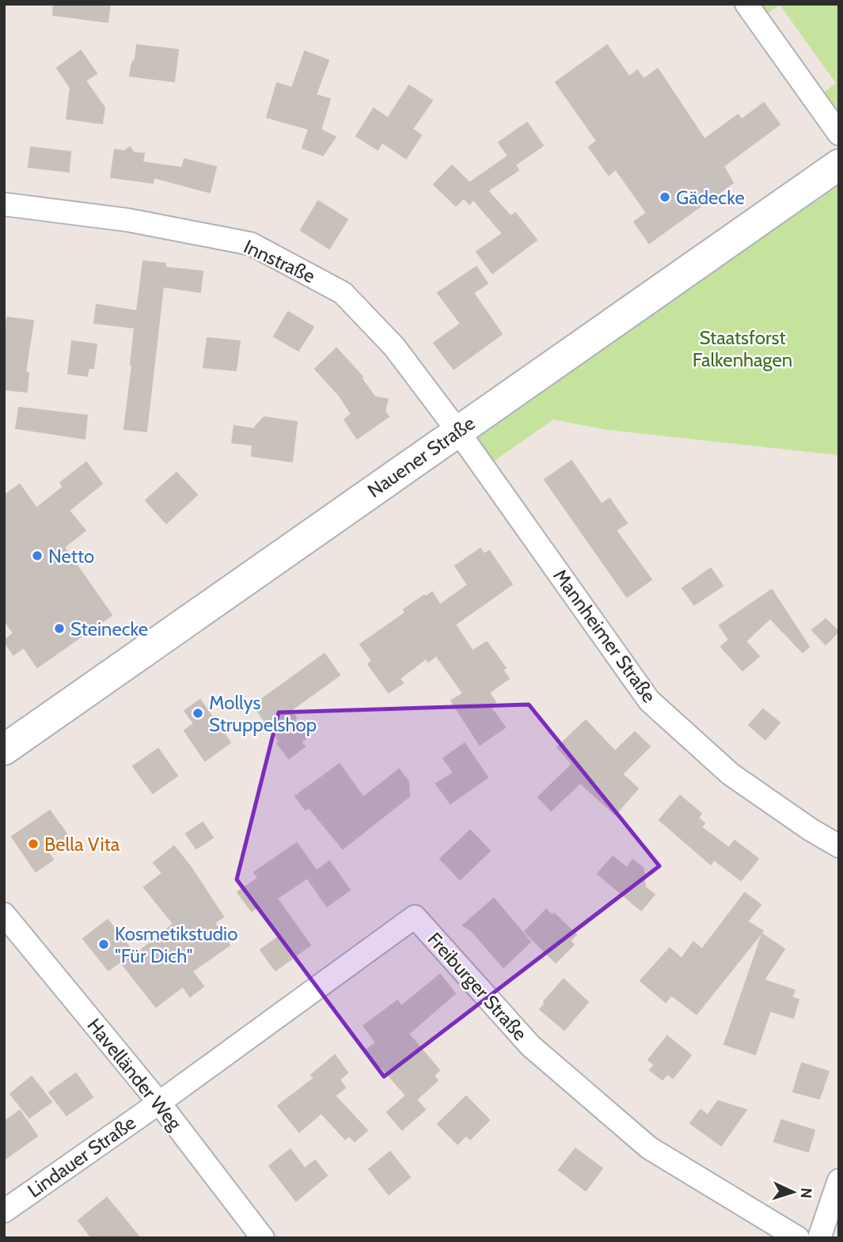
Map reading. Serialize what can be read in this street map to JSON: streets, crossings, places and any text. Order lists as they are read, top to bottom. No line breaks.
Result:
{"streets":{"main road":["Nauener Straße"],"street":["Innstraße","Mannheimer Straße","Freiburger Straße","Havelländer Weg","Lindauer Straße"]},"crossings":[["Innstraße","Nauener Straße"],["Innstraße","Mannheimer Straße"],["Nauener Straße","Mannheimer Straße"],["Freiburger Straße","Havelländer Weg"],["Freiburger Straße","Lindauer Straße"],["Havelländer Weg","Lindauer Straße"]],"parks":["Staatsforst Falkenhagen"],"places":["Gädecke","Netto","Steinecke","Mollys Struppelshop","Bella Vita","Kosmetikstudio \"Für Dich\""],"north":"right"}
